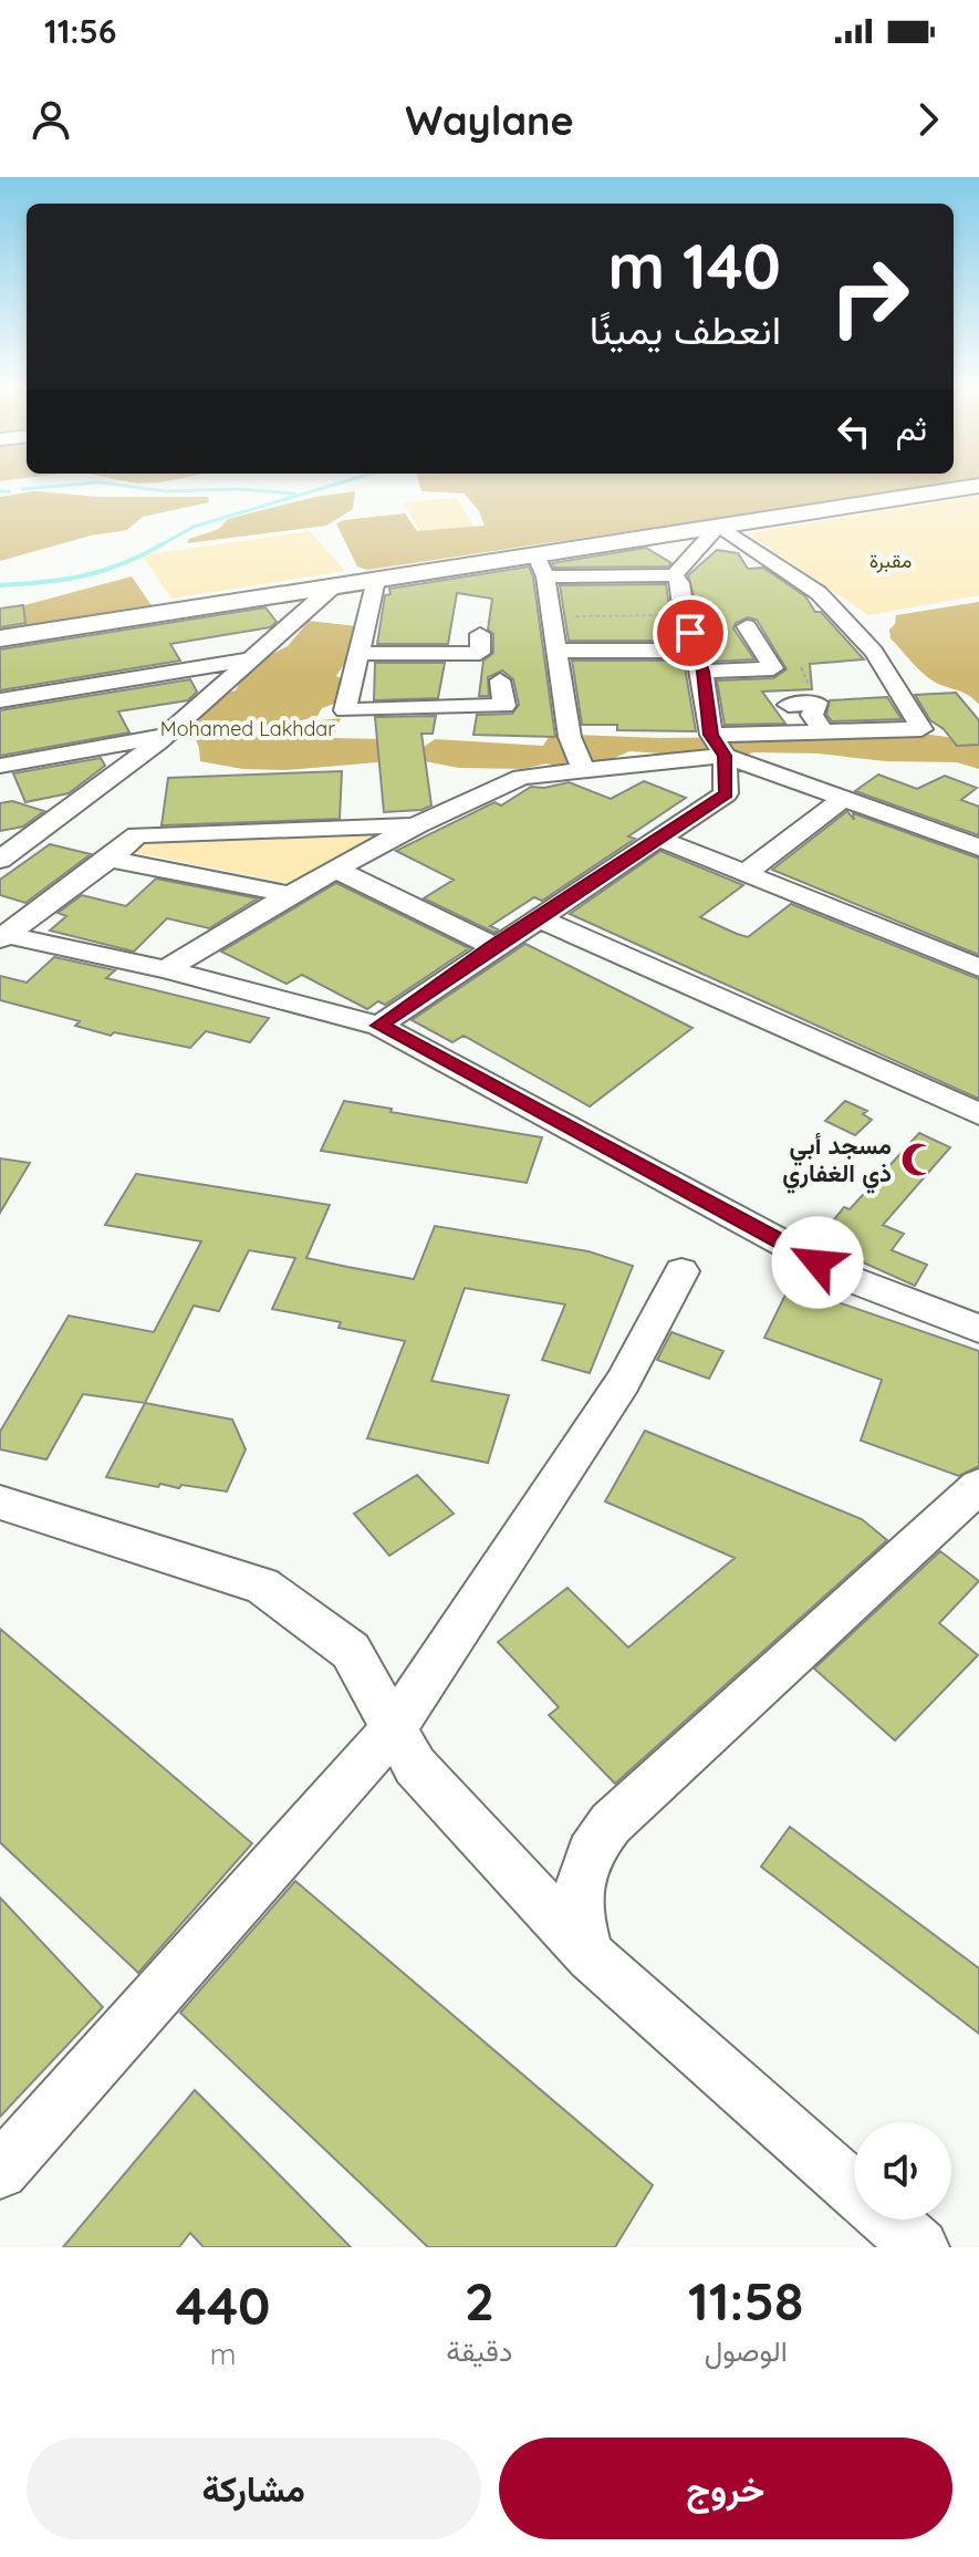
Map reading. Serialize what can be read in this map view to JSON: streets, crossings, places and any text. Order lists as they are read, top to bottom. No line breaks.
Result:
{"parks":["مقبرة","Mohamed Lakhdar"],"places":{"mosque":["مسجد أبي ذي الغفاري"]},"page":{"status":"11:56","header":"Waylane","turn":["140 m","انعطف يمينًا"],"then":"ثم","eta":["11:58","الوصول","2","دقيقة","440","m"],"buttons":["خروج","مشاركة"]}}
